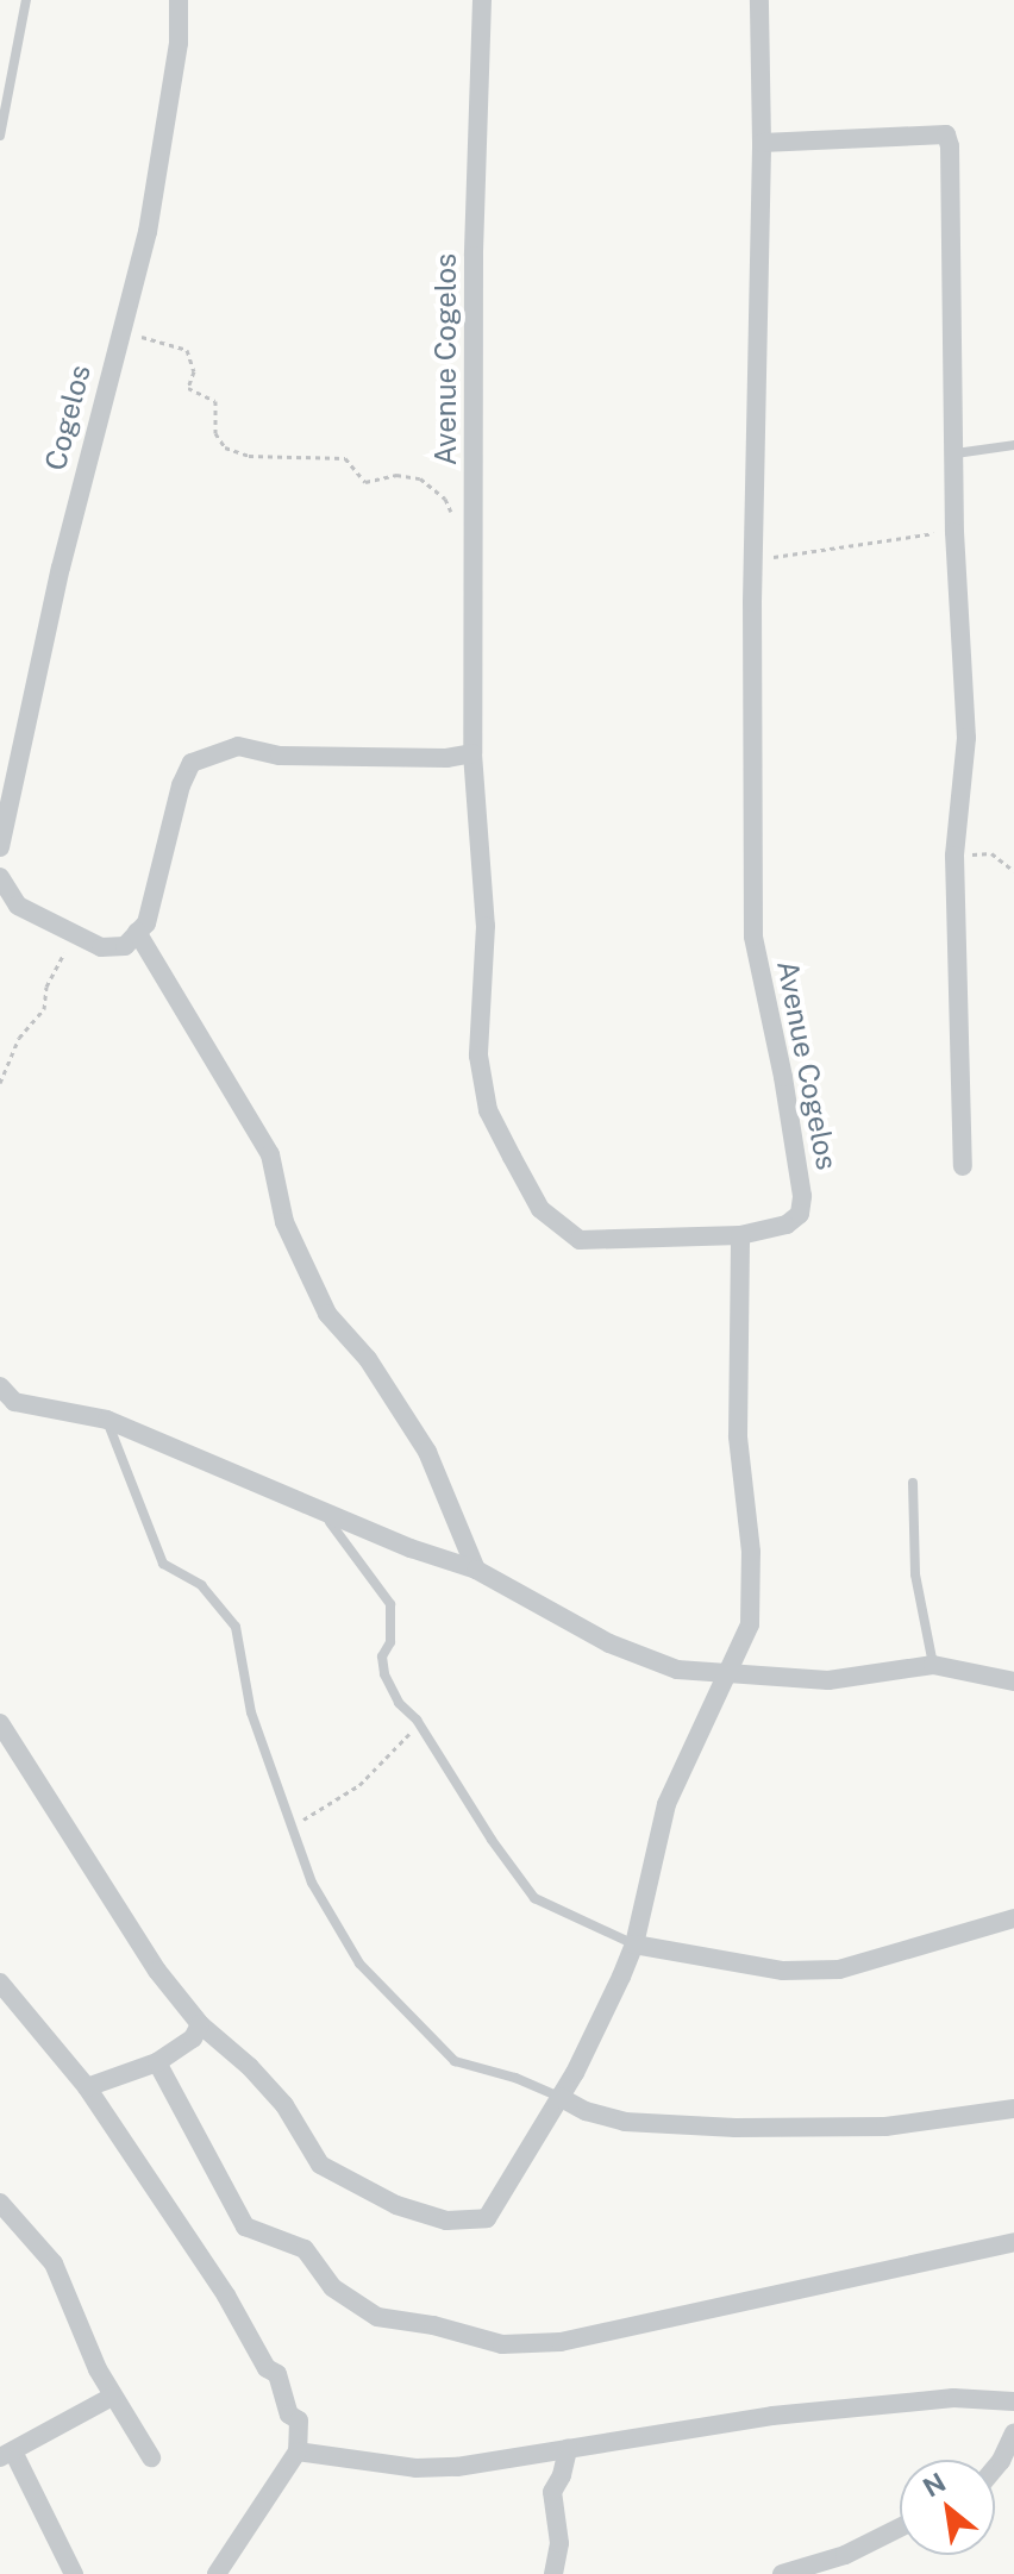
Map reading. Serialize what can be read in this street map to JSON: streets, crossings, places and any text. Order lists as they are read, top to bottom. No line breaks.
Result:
{"streets":{"street":["Avenue Cogelos","Cogelos"]},"north":"top left"}
